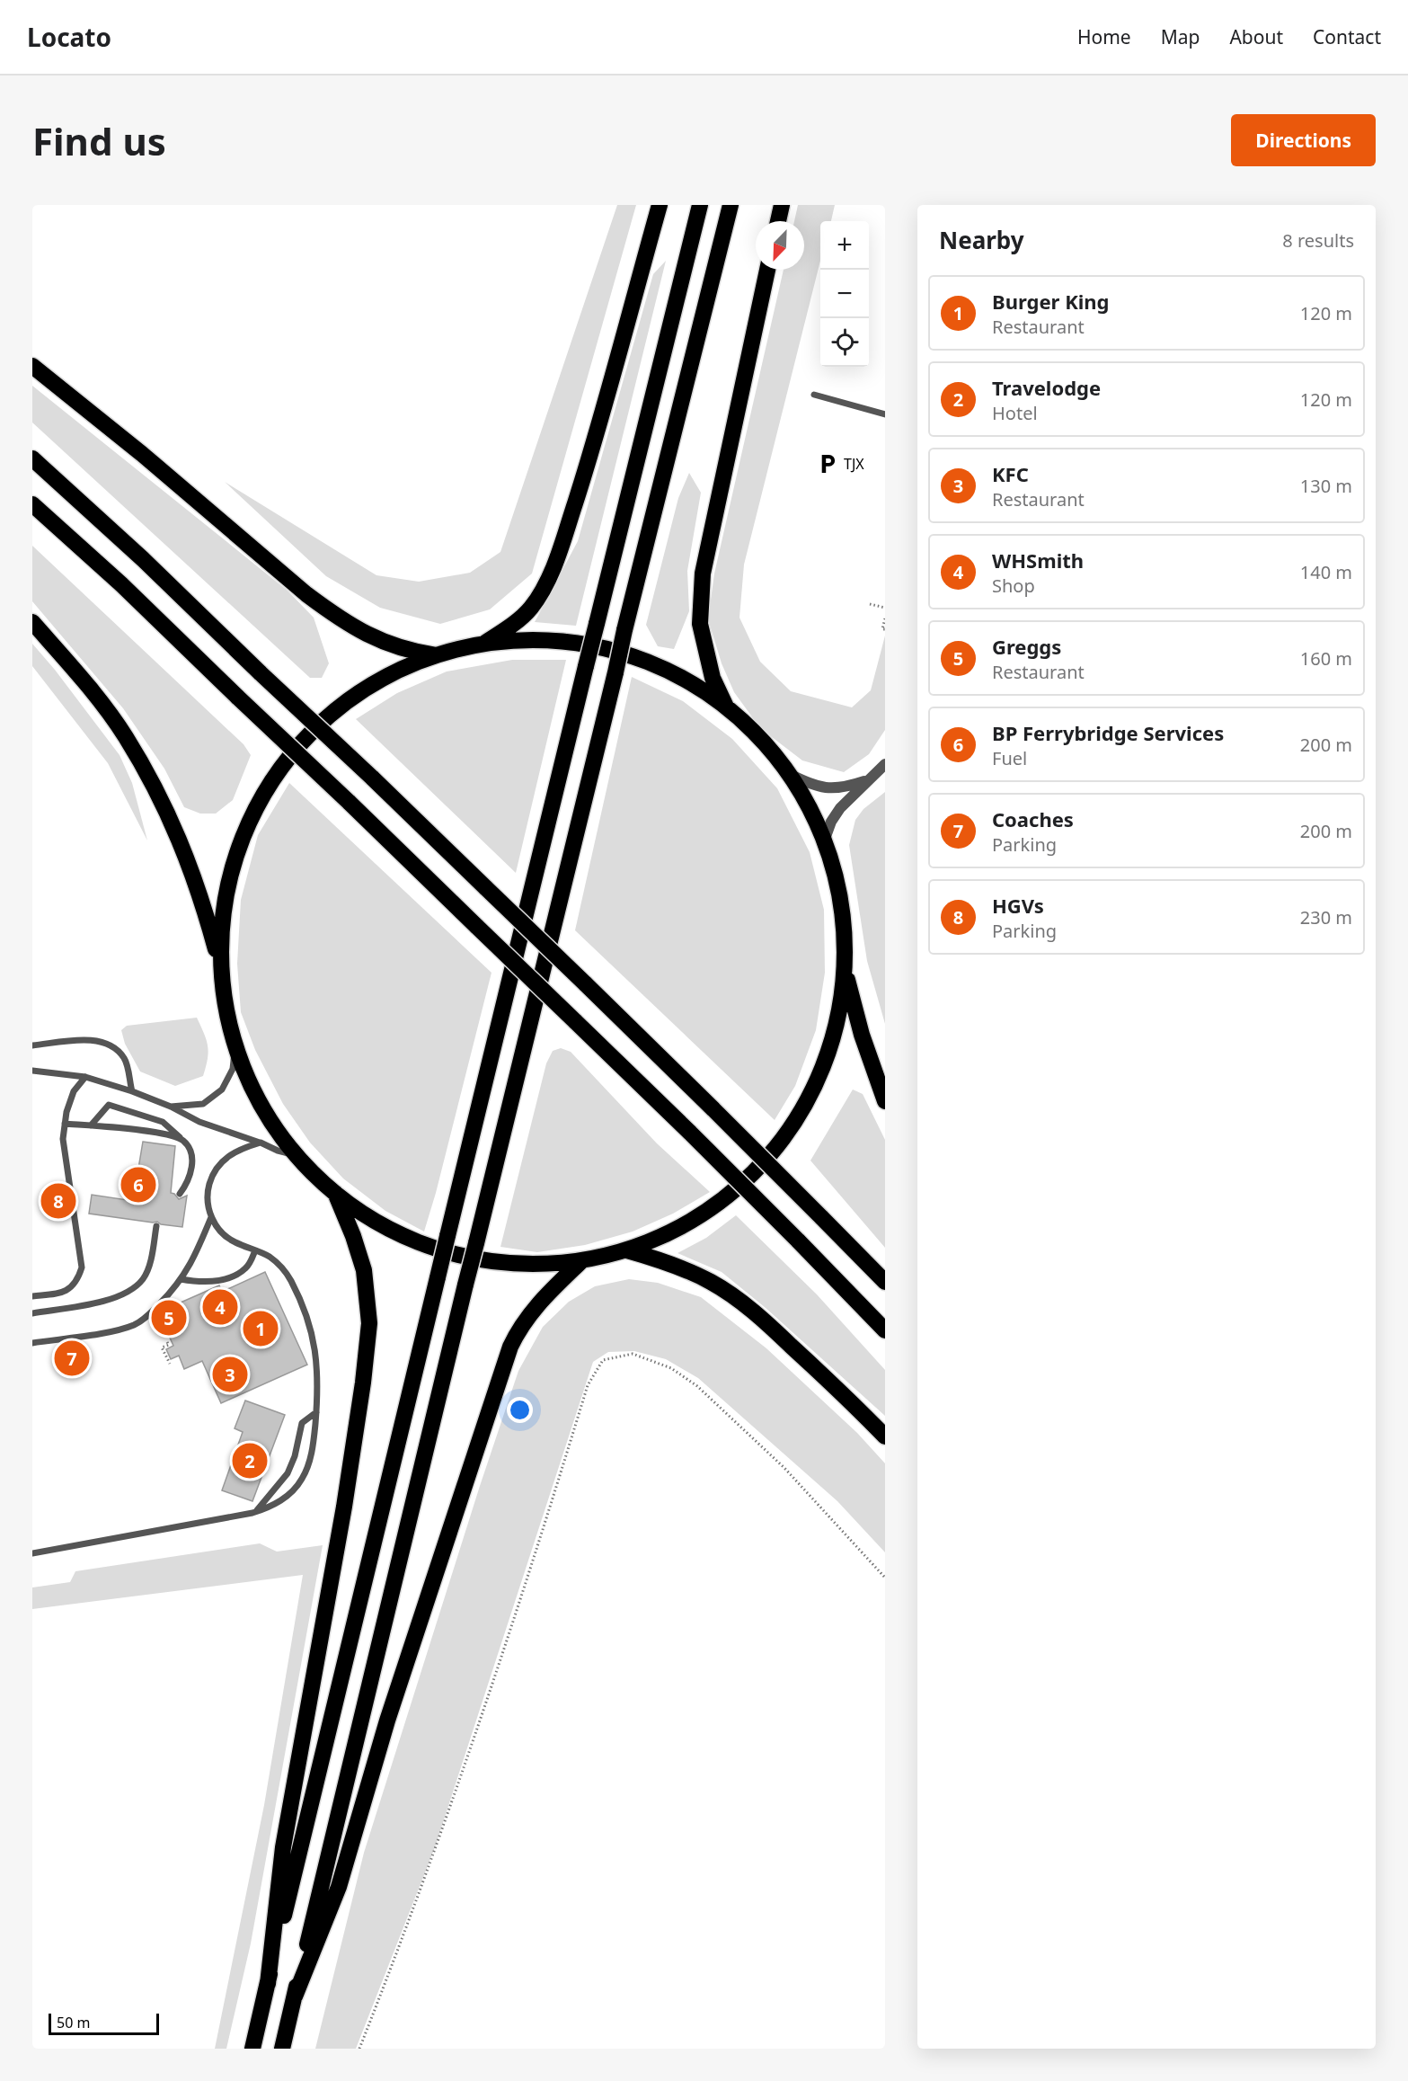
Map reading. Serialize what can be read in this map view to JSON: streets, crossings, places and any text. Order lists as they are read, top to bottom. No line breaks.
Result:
{"places":{"parking":["TJX"]},"scale_bar":"50 m","north":"bottom left","page":{"header":"Locato","nav":["Home","Map","About","Contact"],"buttons":"Directions","title":"Find us","heading":["Nearby","8 results"],"map_buttons":["+","−"],"list":[{"mark":"1","name":"Burger King","note":"Restaurant","value":"120 m"},{"mark":"2","name":"Travelodge","note":"Hotel","value":"120 m"},{"mark":"3","name":"KFC","note":"Restaurant","value":"130 m"},{"mark":"4","name":"WHSmith","note":"Shop","value":"140 m"},{"mark":"5","name":"Greggs","note":"Restaurant","value":"160 m"},{"mark":"6","name":"BP Ferrybridge Services","note":"Fuel","value":"200 m"},{"mark":"7","name":"Coaches","note":"Parking","value":"200 m"},{"mark":"8","name":"HGVs","note":"Parking","value":"230 m"}],"pins":["6","8","4","5","1","7","3","2"],"scale":"50 m"}}
